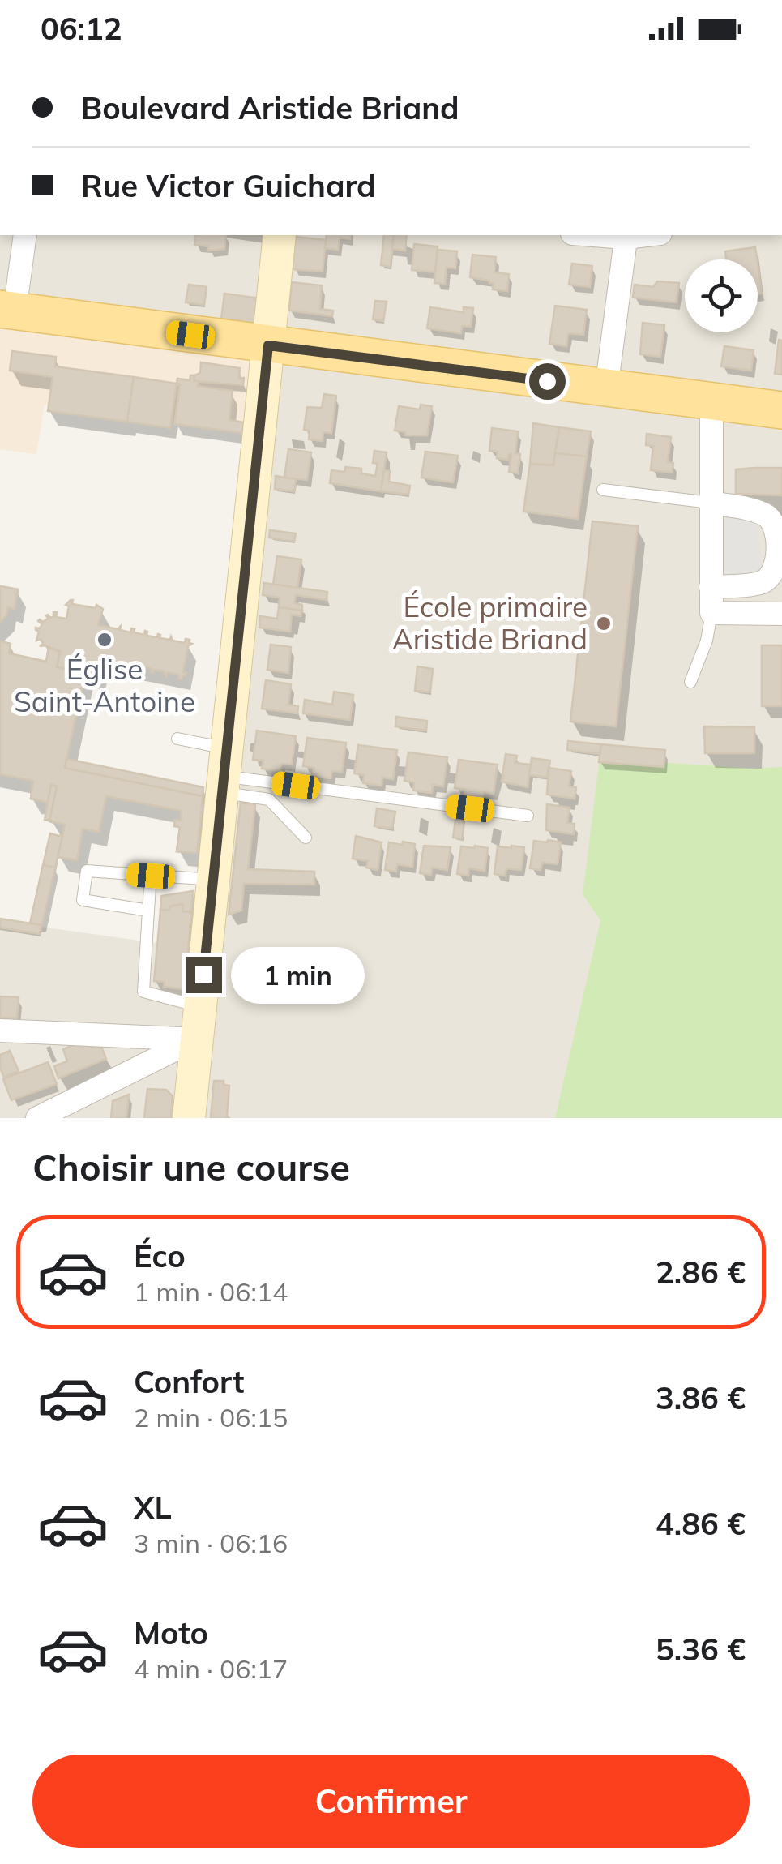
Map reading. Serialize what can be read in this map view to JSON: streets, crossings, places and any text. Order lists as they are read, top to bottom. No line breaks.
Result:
{"places":["École primaire Aristide Briand","Église Saint-Antoine"],"page":{"status":"06:12","banner":["Boulevard Aristide Briand","Rue Victor Guichard"],"bubble":"1 min","heading":"Choisir une course","list":[{"name":"Éco","note":"1 min · 06:14","value":"2.86 €"},{"name":"Confort","note":"2 min · 06:15","value":"3.86 €"},{"name":"XL","note":"3 min · 06:16","value":"4.86 €"},{"name":"Moto","note":"4 min · 06:17","value":"5.36 €"}],"buttons":"Confirmer"}}
